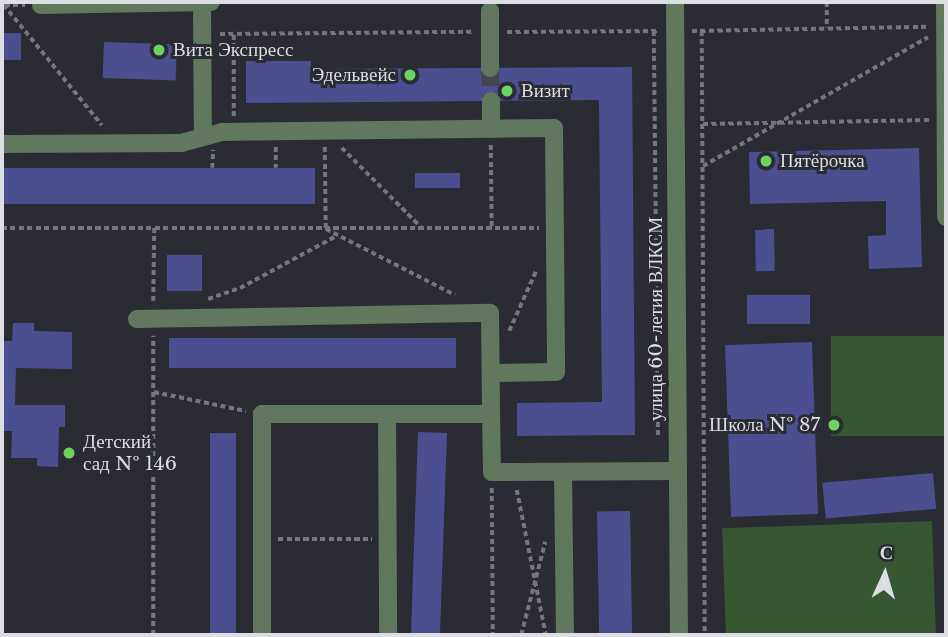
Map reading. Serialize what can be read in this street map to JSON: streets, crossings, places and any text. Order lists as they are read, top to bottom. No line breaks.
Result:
{"streets":{"street":["улица 60-летия ВЛКСМ"]},"places":["Вита Экспресс","Эдельвейс","Визит","Пятёрочка","Школа № 87","Детский сад № 146"],"north":"top"}
